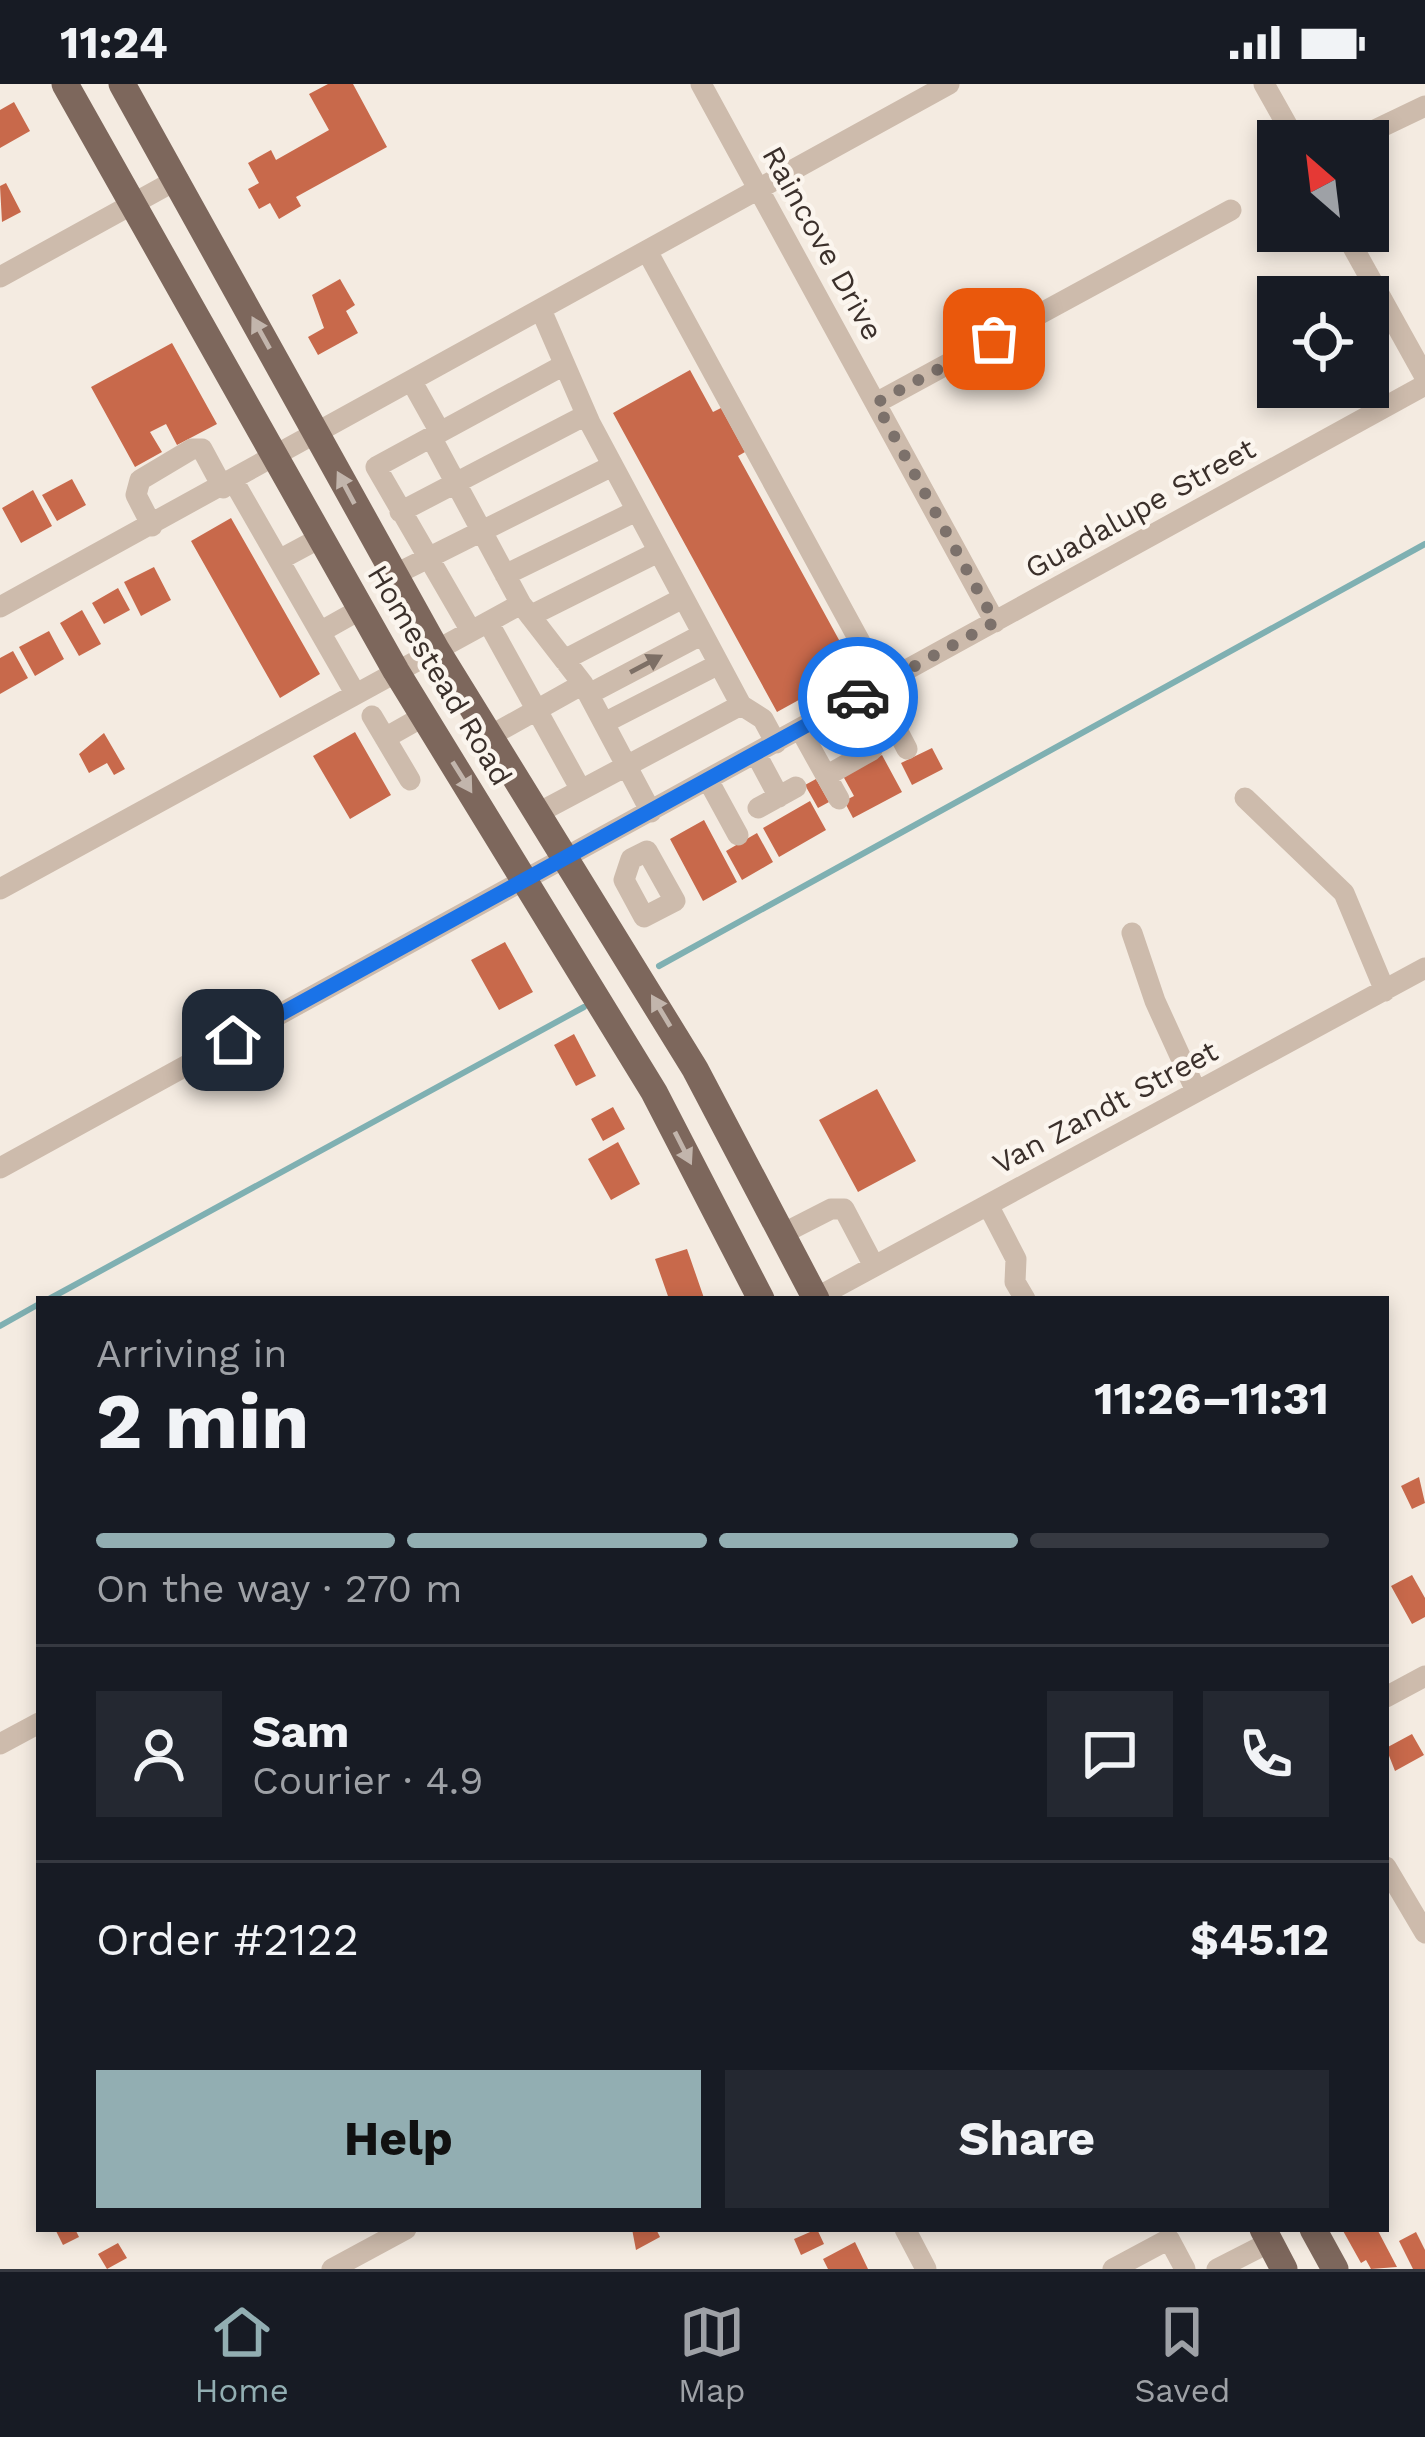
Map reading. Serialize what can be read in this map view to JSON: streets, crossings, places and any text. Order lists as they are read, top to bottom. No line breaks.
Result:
{"streets":{"main road":["Homestead Road"],"street":["Raincove Drive","Guadalupe Street","Van Zandt Street"]},"crossings":[["Raincove Drive","Guadalupe Street"],["Guadalupe Street","Homestead Road"]],"north":"top left","page":{"status":"11:24","heading":["2 min","Arriving in","11:26–11:31"],"panel":["Sam","Courier · 4.9","Order #2122","$45.12"],"bar":"On the way · 270 m","buttons":["Help","Share"],"tabs":["Home","Map","Saved"]}}
